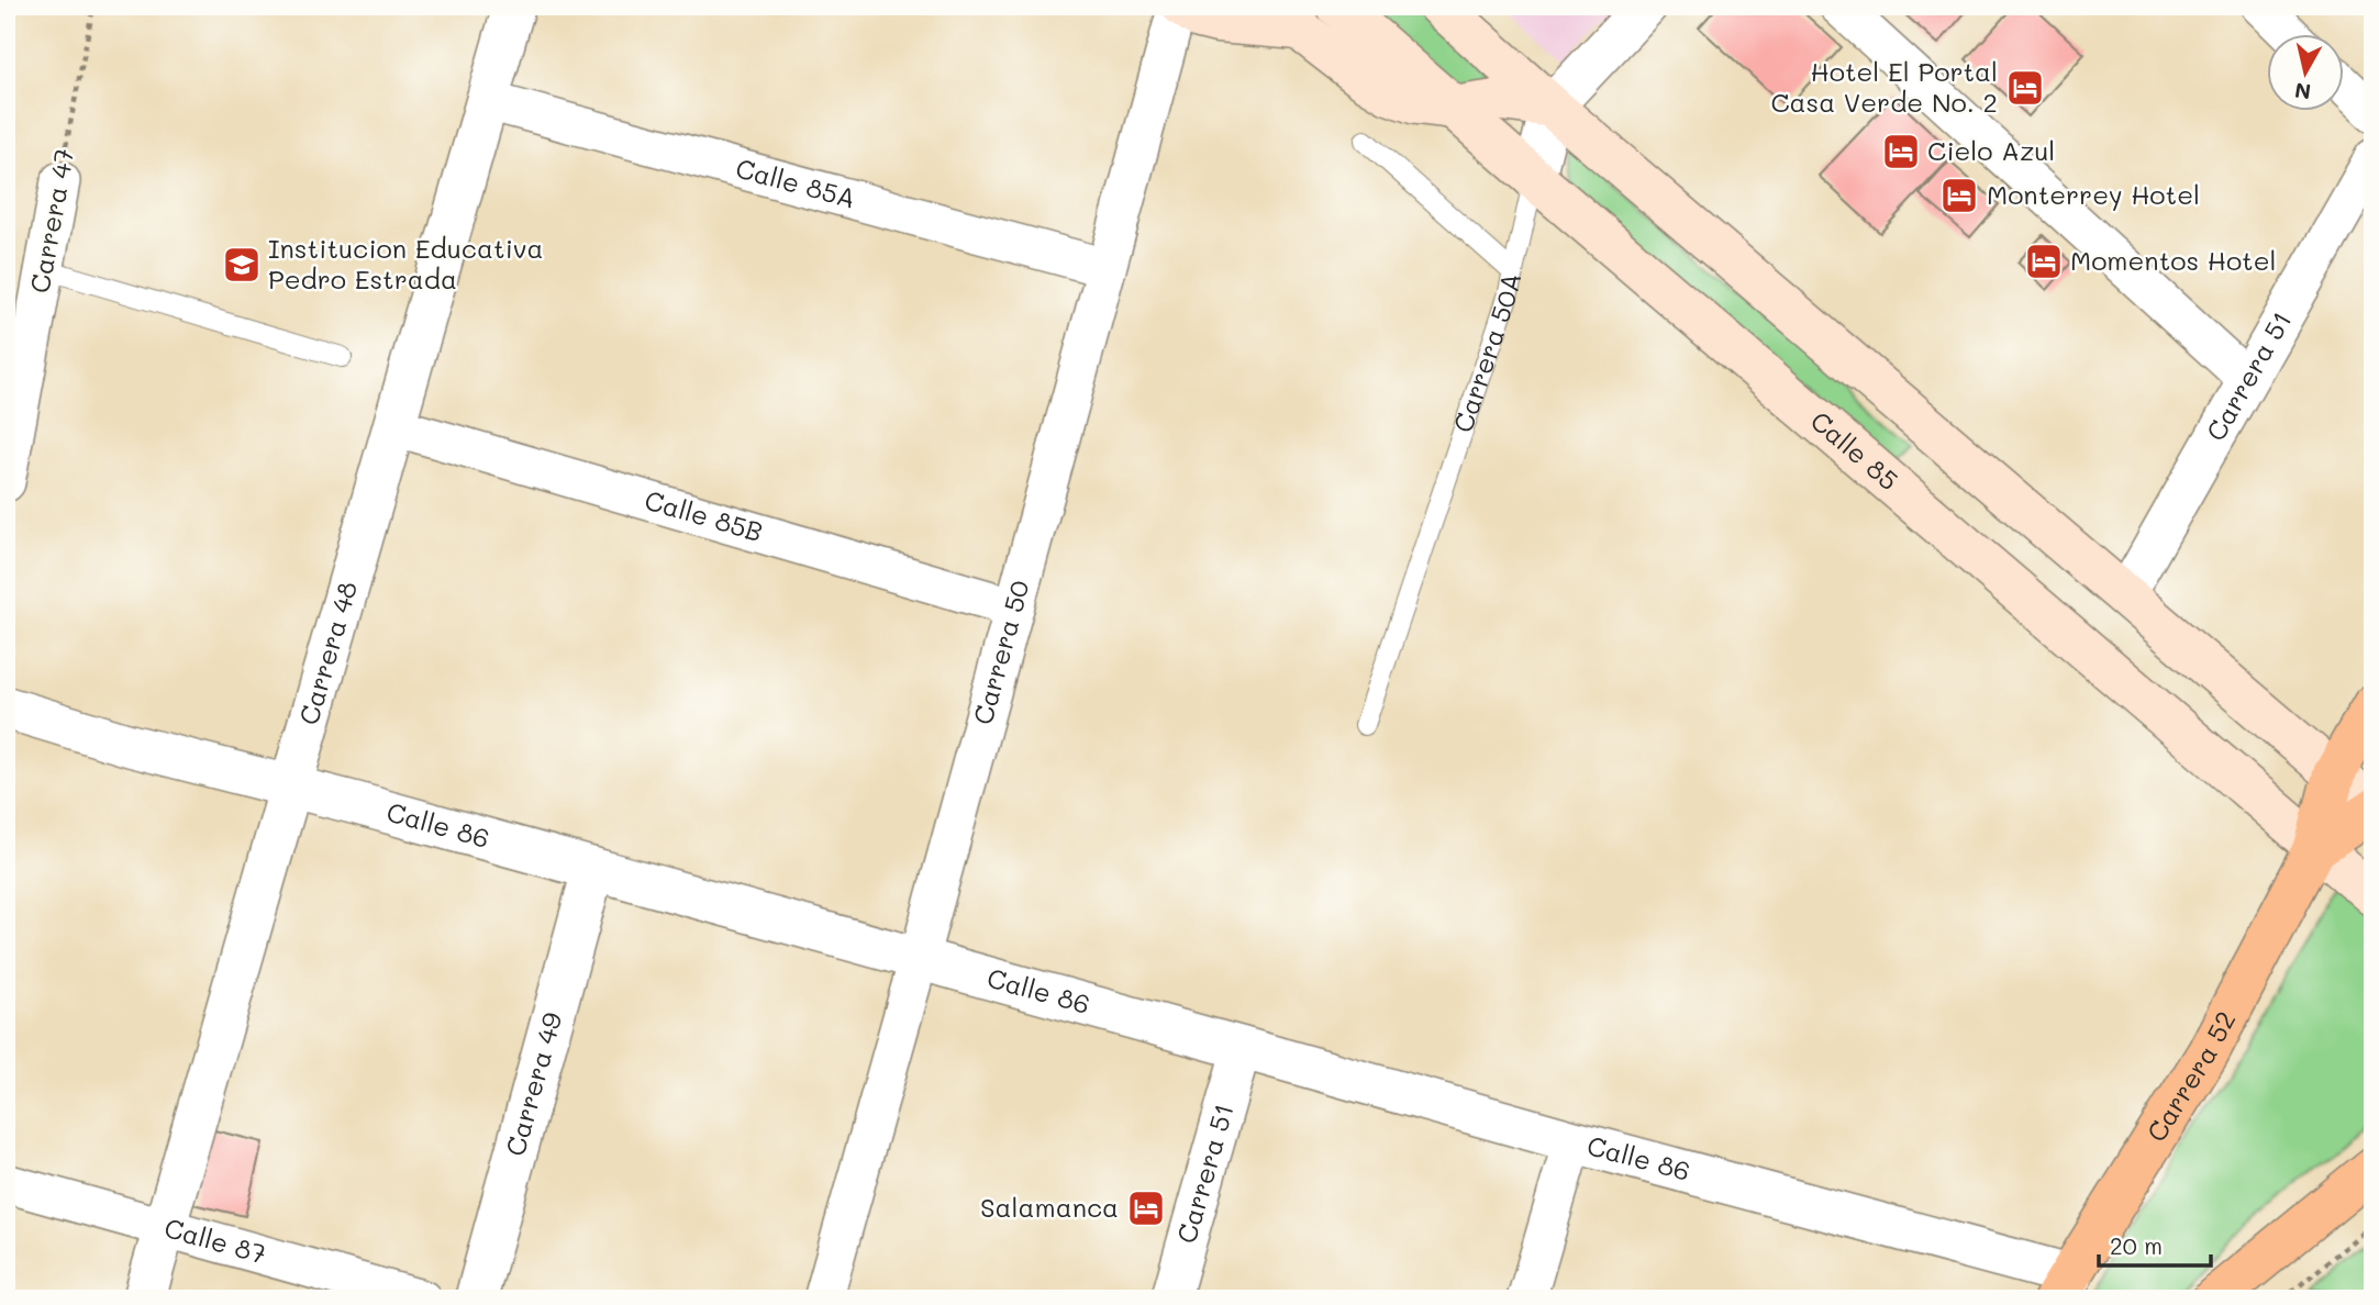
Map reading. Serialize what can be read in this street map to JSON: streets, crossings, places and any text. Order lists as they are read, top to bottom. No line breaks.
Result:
{"streets":{"main road":["Calle 85","Carrera 52"],"street":["Calle 85A","Carrera 47","Carrera 50A","Carrera 51","Calle 85B","Carrera 48","Carrera 50","Calle 86","Carrera 49","Calle 87"]},"crossings":[["Calle 85A","Carrera 48"],["Calle 85A","Carrera 50"],["Carrera 50A","Calle 85"],["Carrera 51","Calle 86"],["Calle 85","Carrera 52"],["Calle 85B","Carrera 48"],["Calle 85B","Carrera 50"],["Carrera 48","Calle 86"],["Carrera 48","Calle 87"],["Carrera 50","Calle 86"],["Calle 86","Carrera 52"],["Calle 86","Carrera 49"]],"places":{"hotel":["Hotel El Portal Casa Verde No. 2","Cielo Azul","Monterrey Hotel","Momentos Hotel","Salamanca"],"school or university":["Institucion Educativa Pedro Estrada"]},"scale_bar":"20 m","north":"bottom"}
